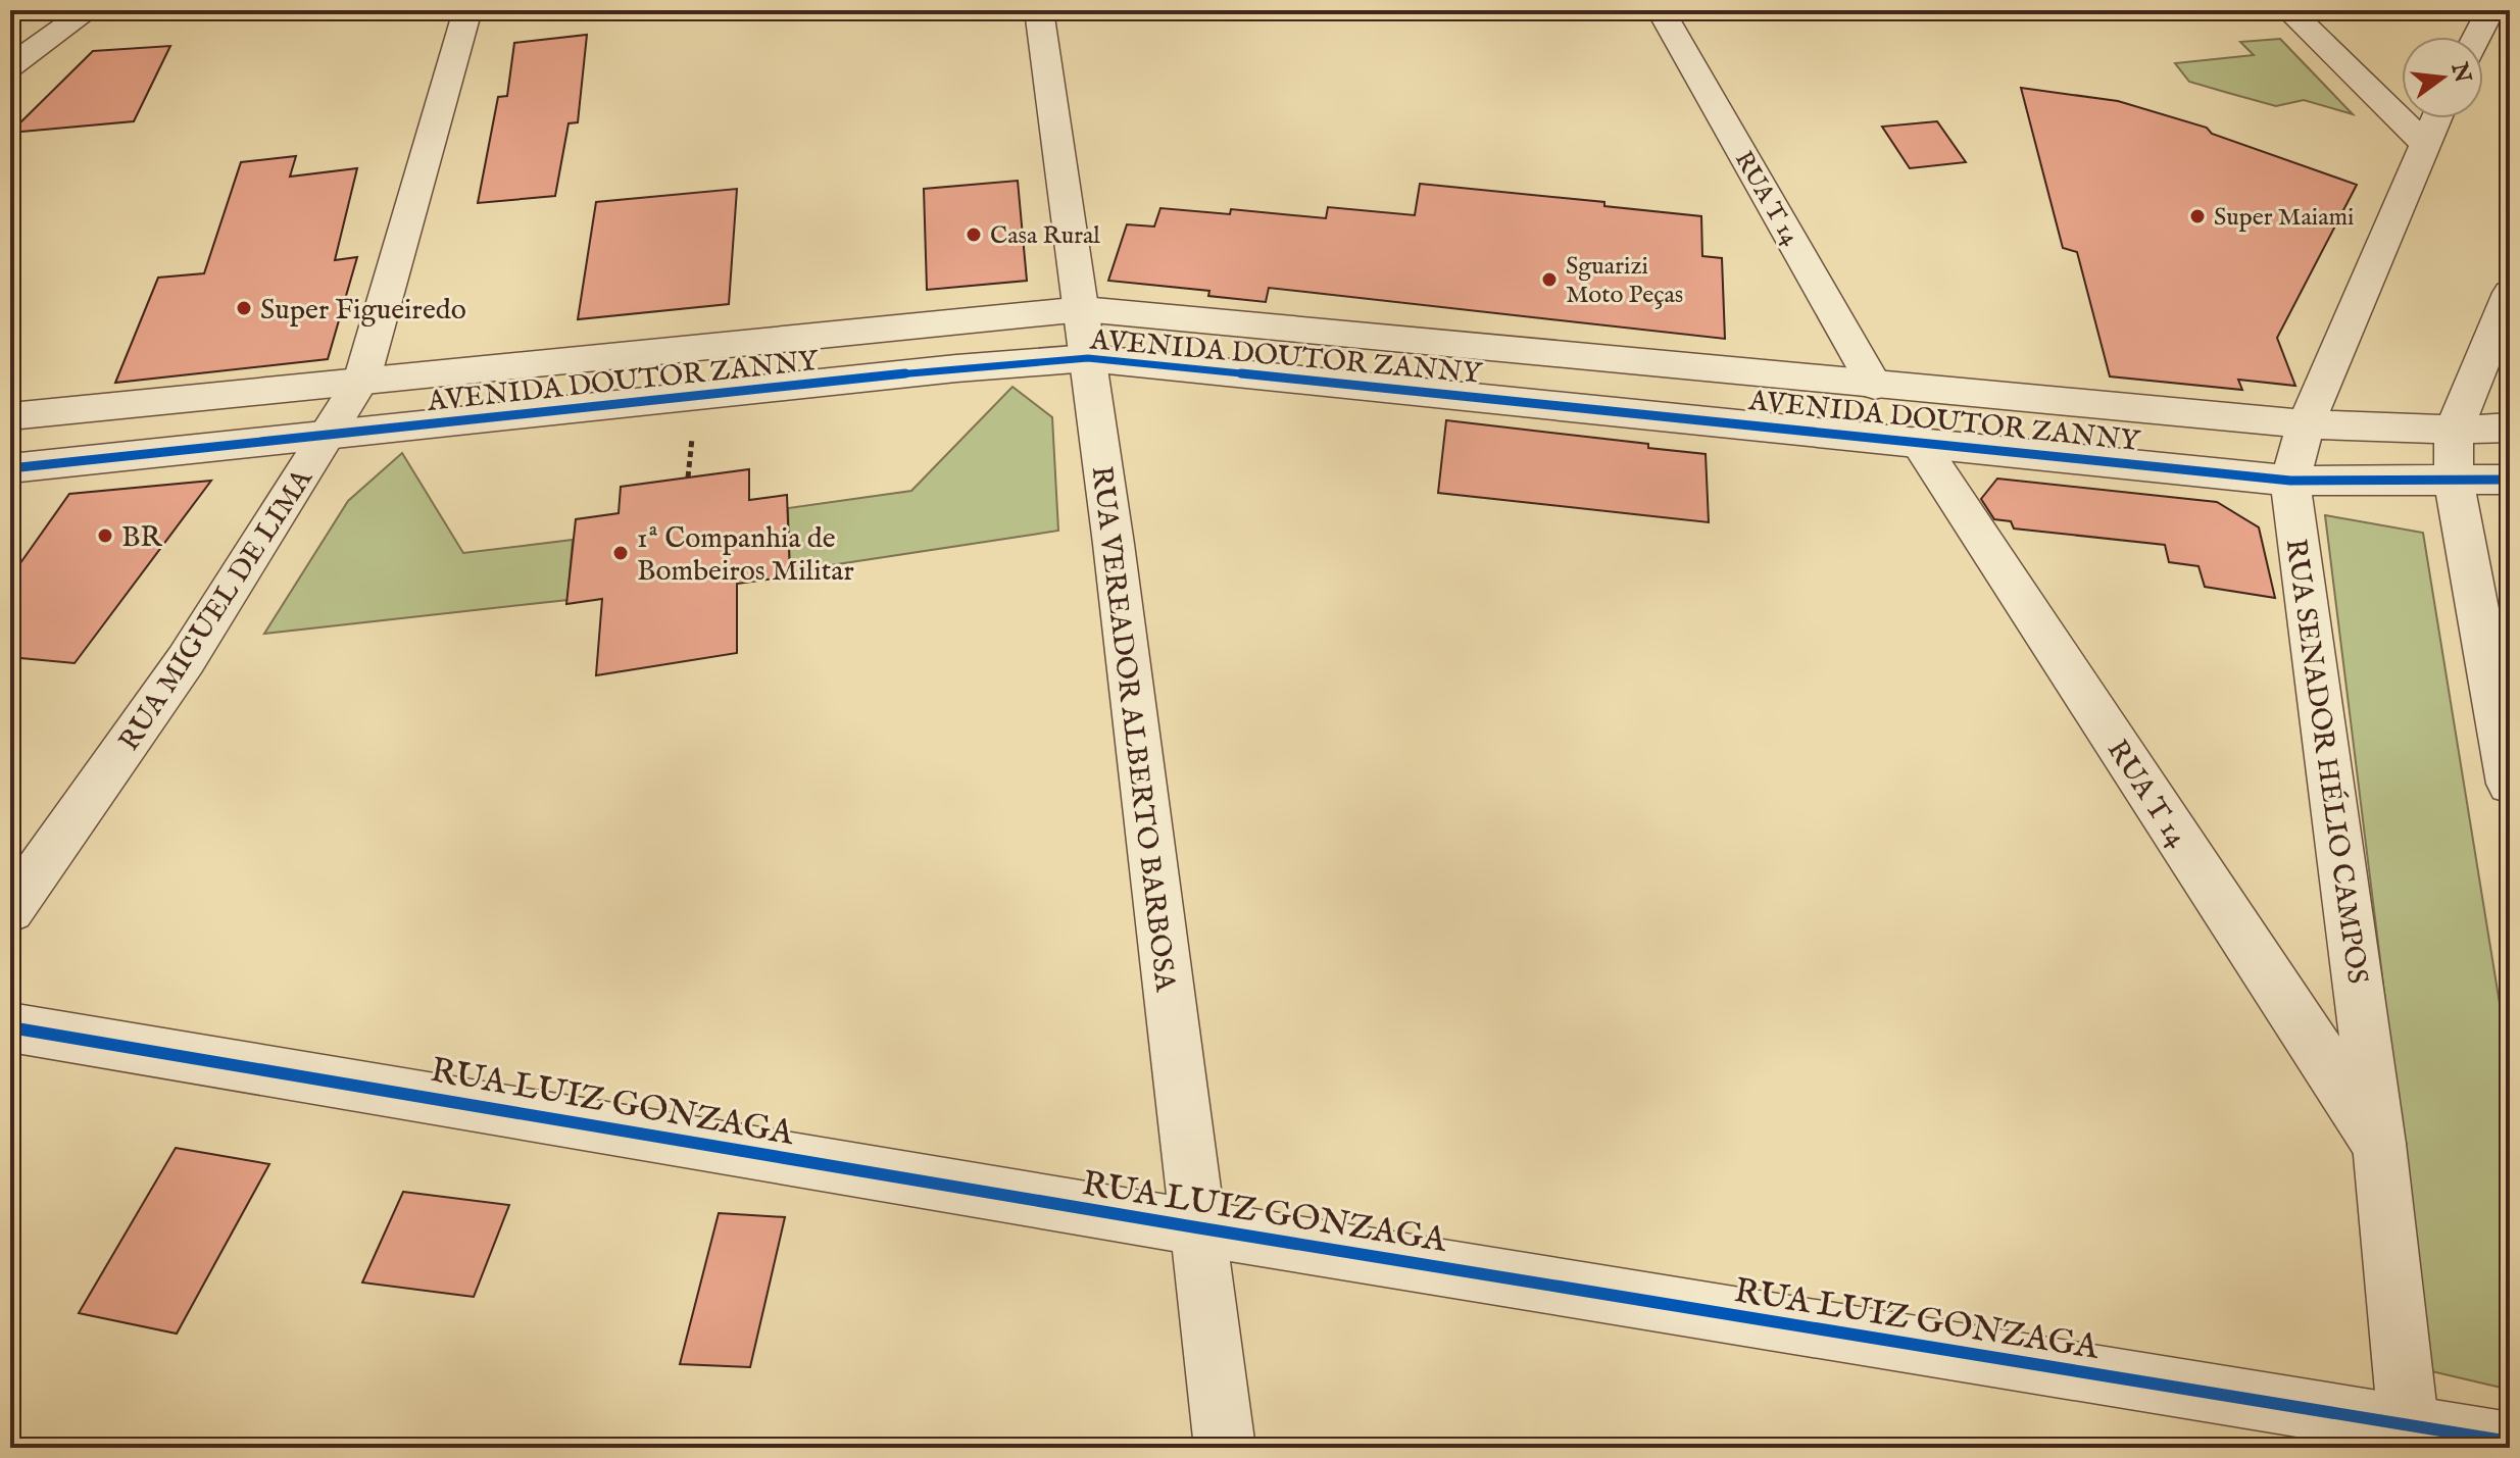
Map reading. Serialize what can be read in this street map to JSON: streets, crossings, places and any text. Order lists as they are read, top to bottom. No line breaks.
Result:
{"streets":{"street":["RUA T 14","AVENIDA DOUTOR ZANNY","RUA MIGUEL DE LIMA","RUA VEREADOR ALBERTO BARBOSA","RUA SENADOR HÉLIO CAMPOS","RUA LUIZ GONZAGA"]},"crossings":[["RUA T 14","AVENIDA DOUTOR ZANNY"],["RUA T 14","RUA SENADOR HÉLIO CAMPOS"],["AVENIDA DOUTOR ZANNY","RUA MIGUEL DE LIMA"],["AVENIDA DOUTOR ZANNY","RUA VEREADOR ALBERTO BARBOSA"],["AVENIDA DOUTOR ZANNY","RUA SENADOR HÉLIO CAMPOS"],["RUA VEREADOR ALBERTO BARBOSA","RUA LUIZ GONZAGA"],["RUA SENADOR HÉLIO CAMPOS","RUA LUIZ GONZAGA"]],"places":["Super Maiami","Casa Rural","Sguarizi Moto Peças","Super Figueiredo","BR","1ª Companhia de Bombeiros Militar"],"north":"right"}
